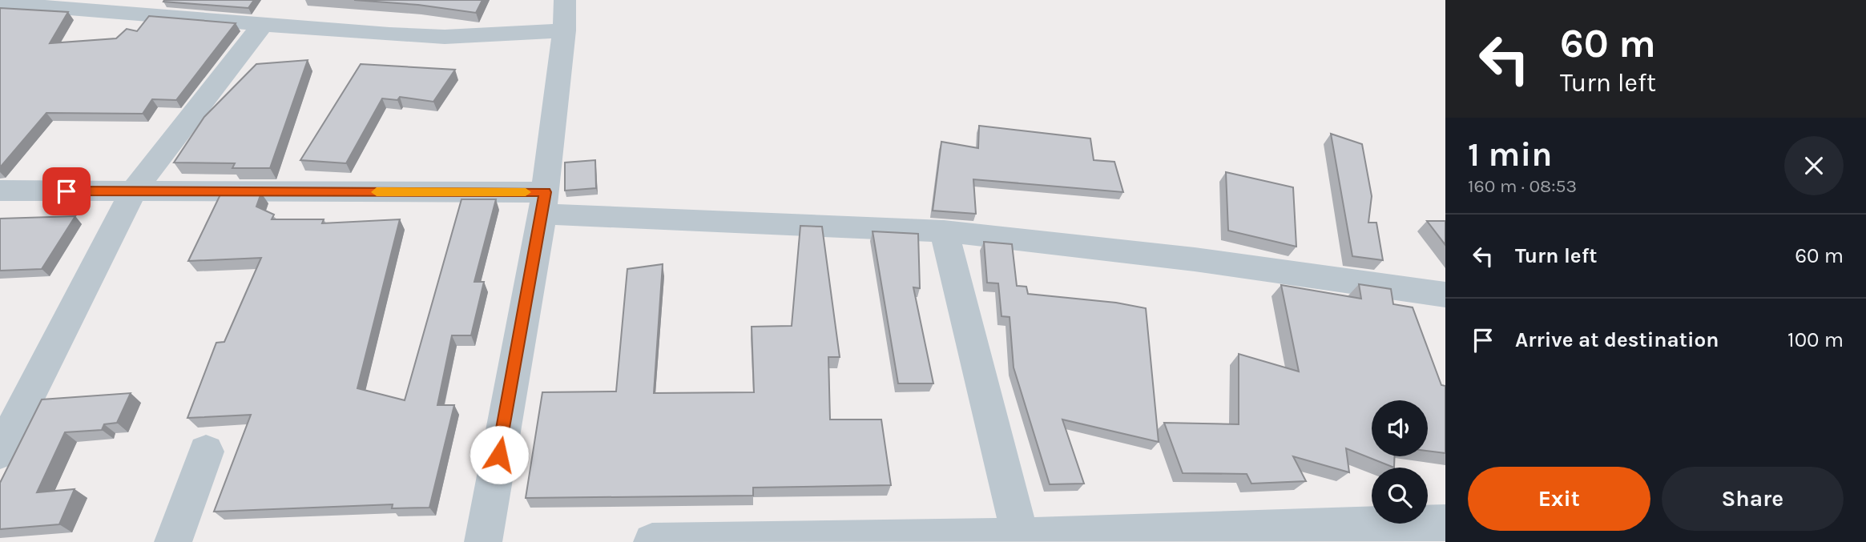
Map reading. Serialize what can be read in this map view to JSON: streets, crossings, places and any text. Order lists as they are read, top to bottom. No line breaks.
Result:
{"page":{"turn":["60 m","Turn left"],"heading":["1 min","160 m · 08:53"],"list":[{"name":"Turn left","value":"60 m"},{"name":"Arrive at destination","value":"100 m"}],"buttons":["Exit","Share"]}}
